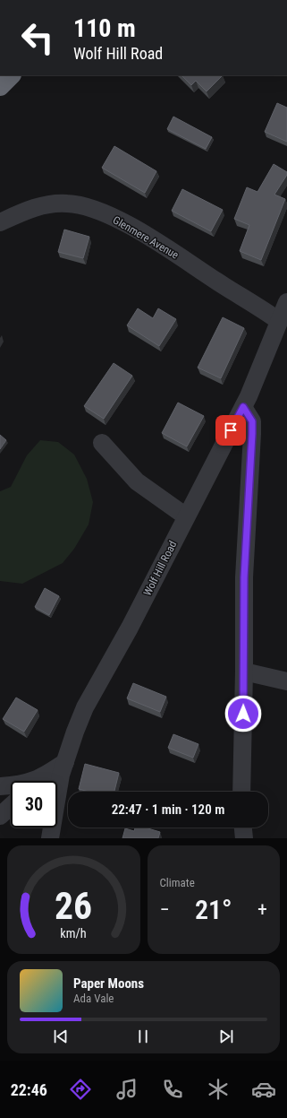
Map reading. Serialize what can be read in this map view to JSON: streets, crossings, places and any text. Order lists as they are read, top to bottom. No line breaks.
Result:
{"streets":{"street":["Glenmere Avenue","Wolf Hill Road"]},"crossings":[["Glenmere Avenue","Wolf Hill Road"]],"page":{"turn":["110 m","Wolf Hill Road"],"limit":"30","trip":"22:47 · 1 min · 120 m","tile":"Climate","heat":["−","21°","+"],"song":["Paper Moons","Ada Vale"],"tabs":"22:46","gauge":["26","km/h"]}}
